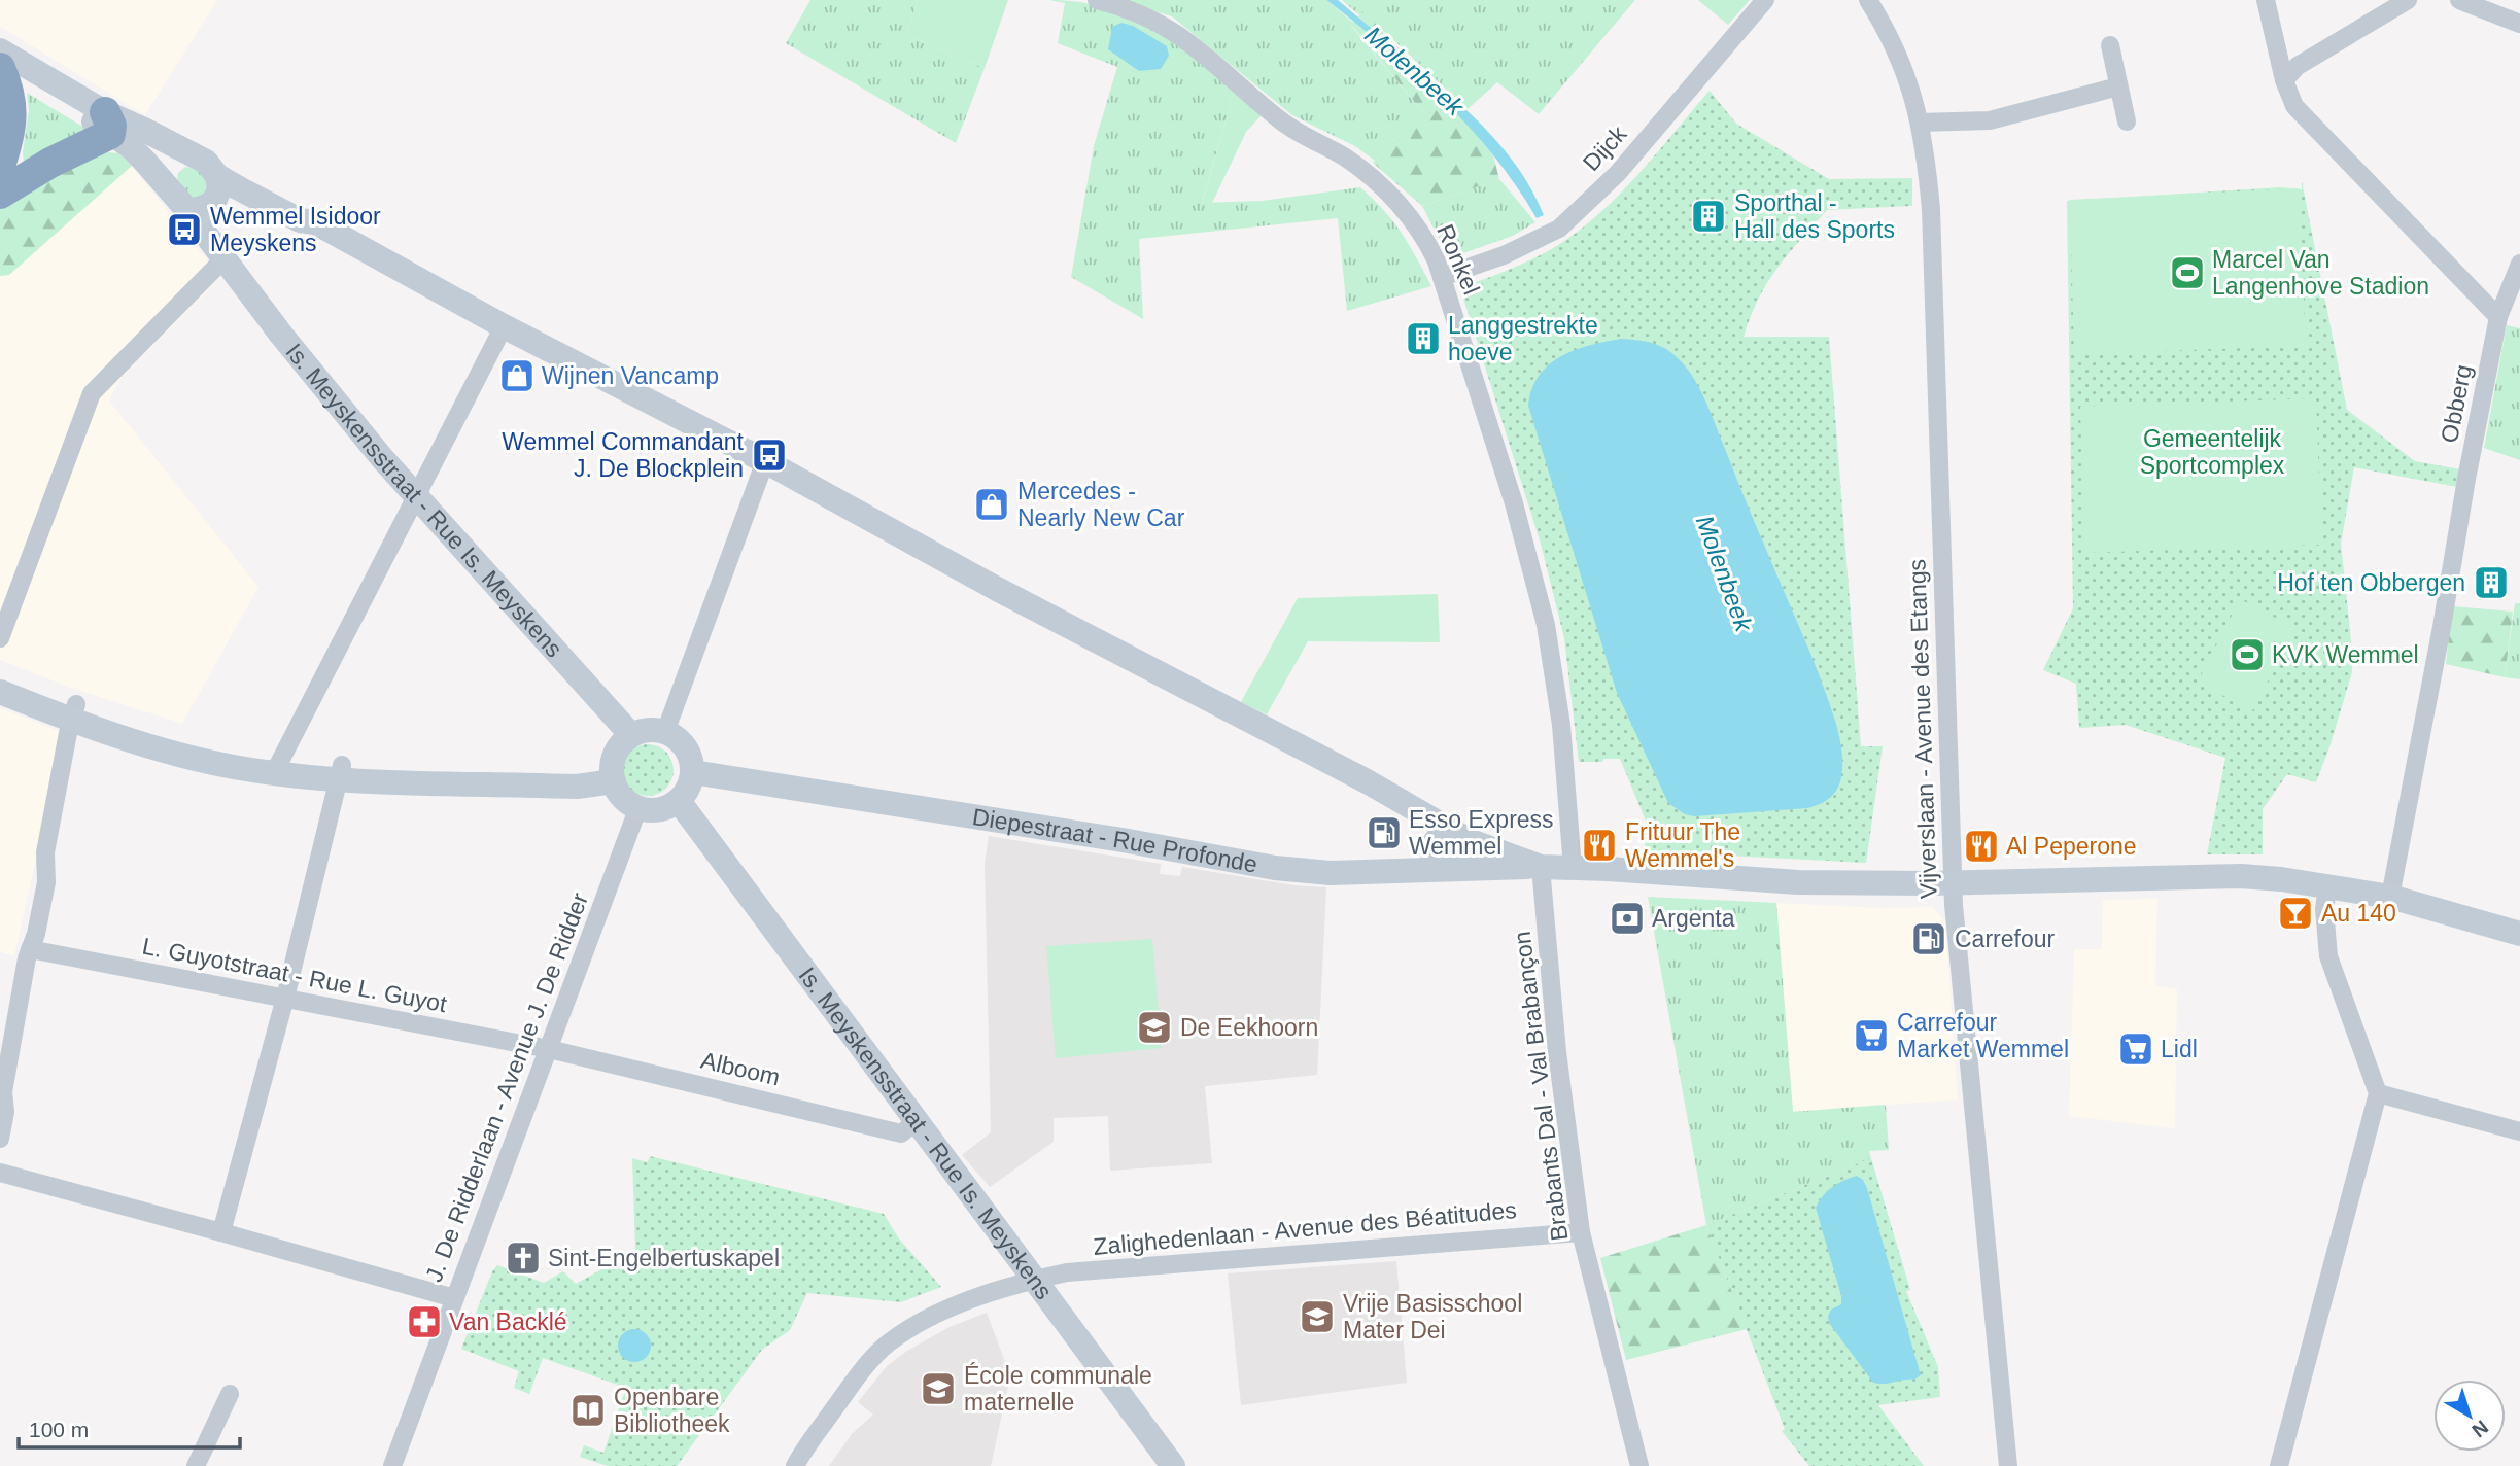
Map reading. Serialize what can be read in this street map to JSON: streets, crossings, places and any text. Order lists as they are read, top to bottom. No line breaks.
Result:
{"streets":{"main road":["Is. Meyskensstraat - Rue Is. Meyskens","Diepestraat - Rue Profonde"],"street":["Dijck","Ronkel","Obberg","Vijverslaan - Avenue des Etangs","L. Guyotstraat - Rue L. Guyot","Alboom","Brabants Dal - Val Brabançon","J. De Ridderlaan - Avenue J. De Ridder","Zalighedenlaan - Avenue des Béatitudes"]},"crossings":[["Dijck","Ronkel"],["Ronkel","Diepestraat - Rue Profonde"],["Obberg","Diepestraat - Rue Profonde"],["Is. Meyskensstraat - Rue Is. Meyskens","Diepestraat - Rue Profonde"],["Is. Meyskensstraat - Rue Is. Meyskens","Alboom"],["Is. Meyskensstraat - Rue Is. Meyskens","J. De Ridderlaan - Avenue J. De Ridder"],["Is. Meyskensstraat - Rue Is. Meyskens","Zalighedenlaan - Avenue des Béatitudes"],["Vijverslaan - Avenue des Etangs","Diepestraat - Rue Profonde"],["Diepestraat - Rue Profonde","Brabants Dal - Val Brabançon"],["Diepestraat - Rue Profonde","J. De Ridderlaan - Avenue J. De Ridder"],["L. Guyotstraat - Rue L. Guyot","Alboom"],["L. Guyotstraat - Rue L. Guyot","J. De Ridderlaan - Avenue J. De Ridder"],["Alboom","J. De Ridderlaan - Avenue J. De Ridder"],["Brabants Dal - Val Brabançon","Zalighedenlaan - Avenue des Béatitudes"]],"water":["Molenbeek"],"parks":["Gemeentelijk Sportcomplex"],"places":{"building":["Sporthal - Hall des Sports","Langgestrekte hoeve","Hof ten Obbergen"],"bus stop":["Wemmel Isidoor Meyskens","Wemmel Commandant J. De Blockplein"],"sports":["Marcel Van Langenhove Stadion","KVK Wemmel"],"shop":["Wijnen Vancamp","Mercedes - Nearly New Car"],"fuel station":["Esso Express Wemmel","Carrefour"],"restaurant":["Frituur The Wemmel's","Al Peperone"],"bar":["Au 140"],"bank":["Argenta"],"school or university":["De Eekhoorn","Vrije Basisschool Mater Dei","École communale maternelle"],"supermarket":["Carrefour Market Wemmel","Lidl"],"church":["Sint-Engelbertuskapel"],"pharmacy":["Van Backlé"],"library":["Openbare Bibliotheek"]},"scale_bar":"100 m","north":"bottom right"}
